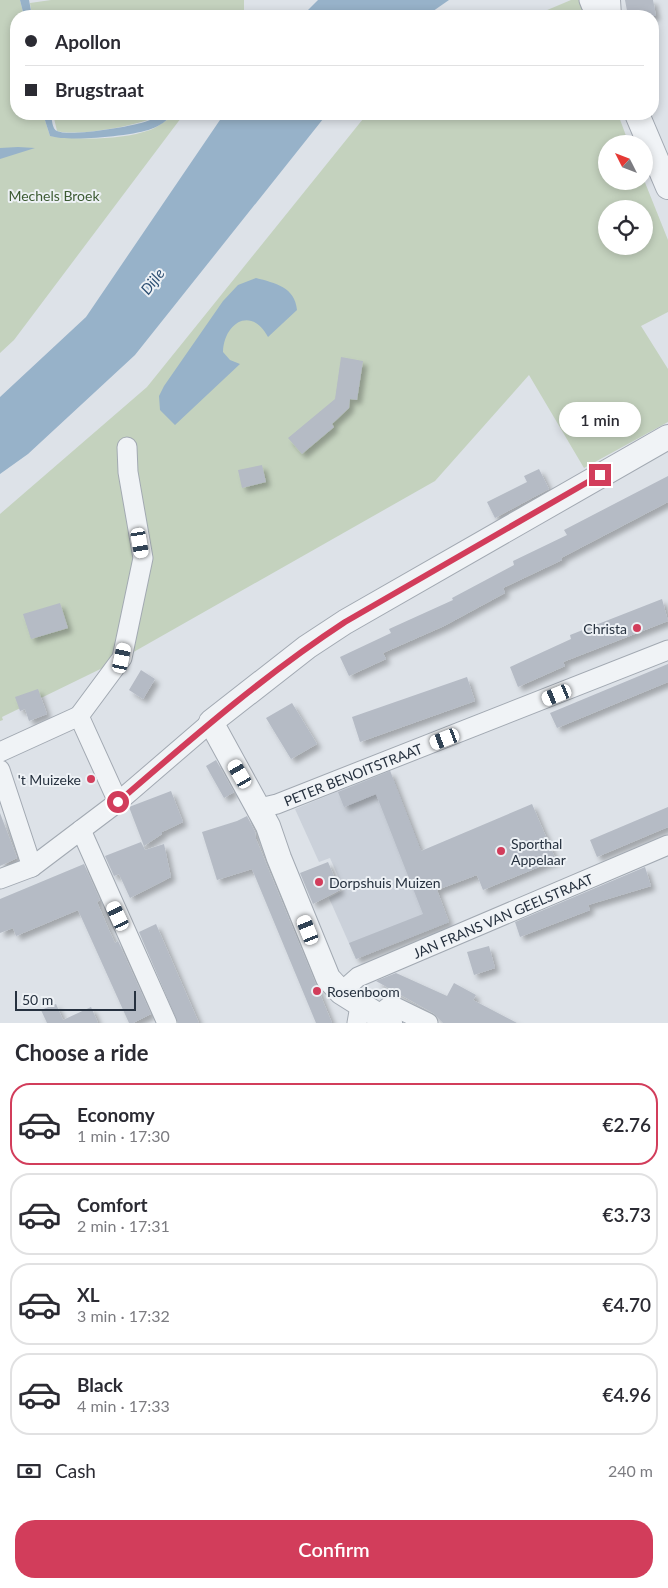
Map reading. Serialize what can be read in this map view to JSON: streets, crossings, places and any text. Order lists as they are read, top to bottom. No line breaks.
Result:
{"streets":{"street":["PETER BENOITSTRAAT","JAN FRANS VAN GEELSTRAAT"]},"water":["Dijle"],"parks":["Mechels Broek"],"places":["Christa","'t Muizeke","Sporthal Appelaar","Dorpshuis Muizen","Rosenboom"],"scale_bar":"50 m","north":"top left","page":{"banner":["Apollon","Brugstraat"],"bubble":"1 min","scale":"50 m","heading":"Choose a ride","list":[{"name":"Economy","note":"1 min · 17:30","value":"€2.76"},{"name":"Comfort","note":"2 min · 17:31","value":"€3.73"},{"name":"XL","note":"3 min · 17:32","value":"€4.70"},{"name":"Black","note":"4 min · 17:33","value":"€4.96"}],"pay":["Cash","240 m"],"buttons":"Confirm"}}
